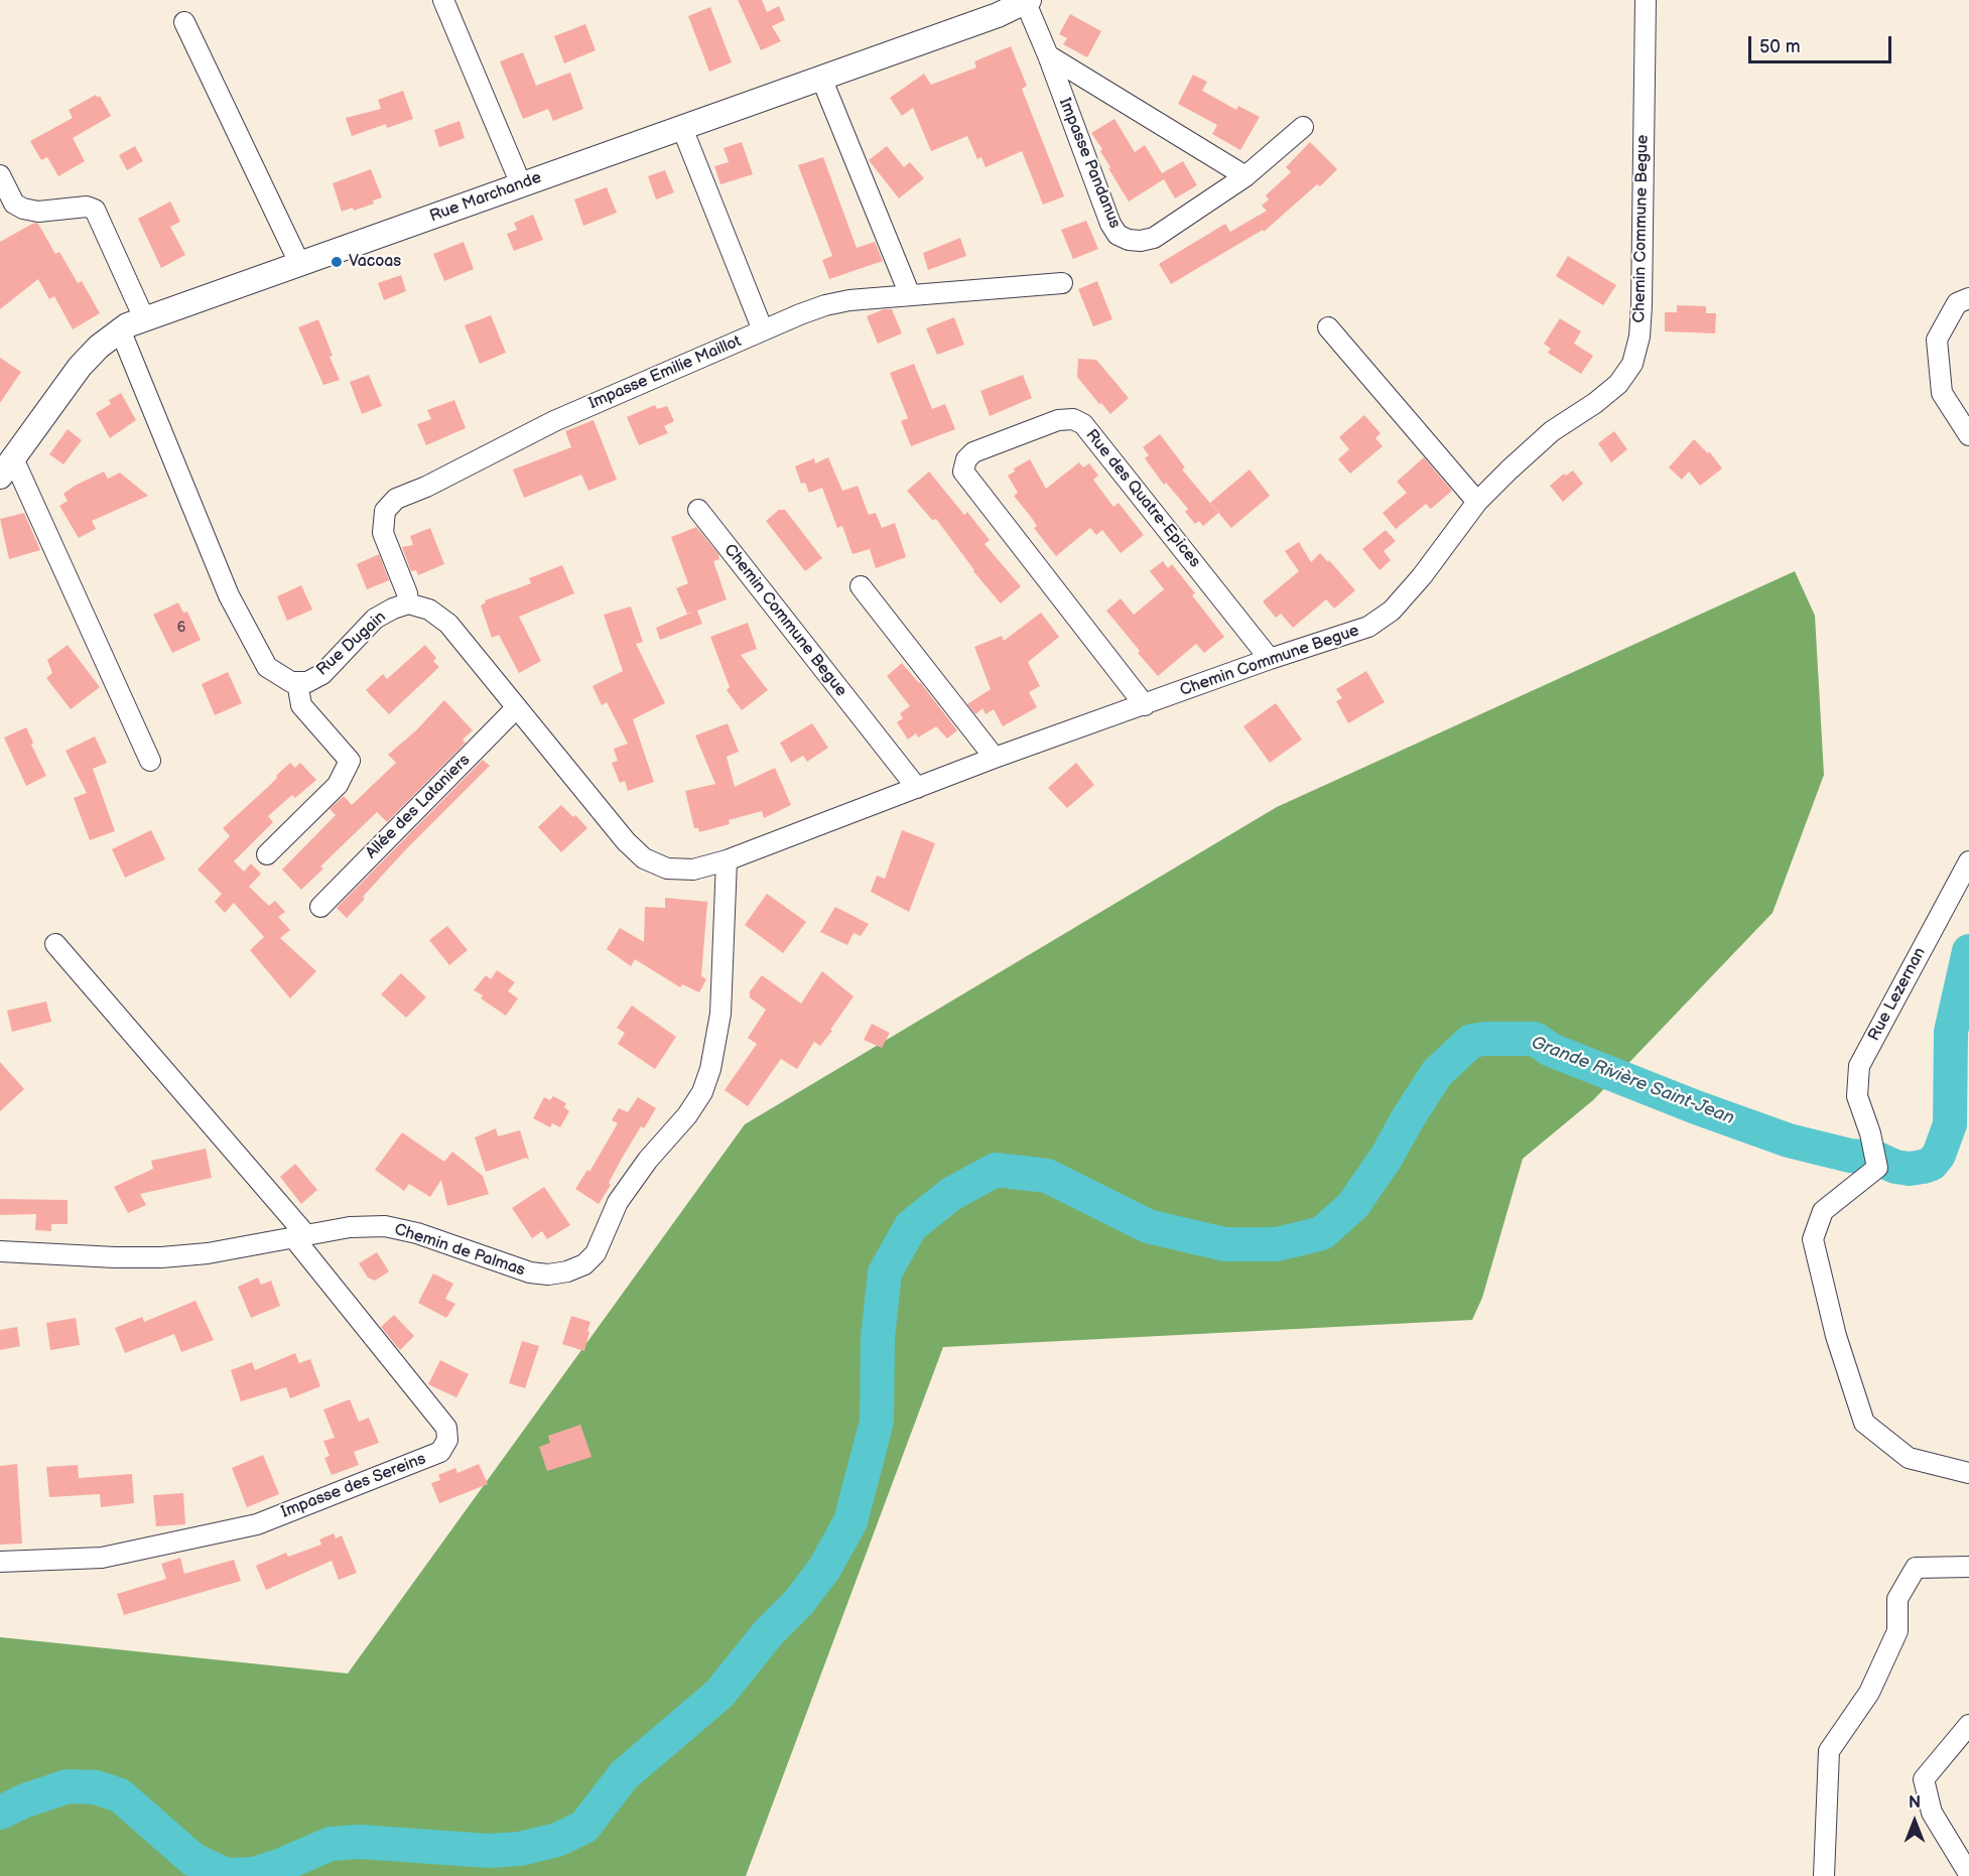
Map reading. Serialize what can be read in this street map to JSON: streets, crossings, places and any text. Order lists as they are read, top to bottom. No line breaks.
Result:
{"streets":{"main road":["Rue Marchande"],"street":["Impasse Pandanus","Chemin Commune Begue","Impasse Emilie Maillot","Rue des Quatre-Epices","Rue Dugain","Allée des Lataniers","Rue Lezernan","Chemin de Palmas","Impasse des Sereins"]},"crossings":[["Impasse Pandanus","Rue Marchande"],["Rue Marchande","Rue Dugain"],["Chemin Commune Begue","Rue des Quatre-Epices"],["Chemin Commune Begue","Chemin de Palmas"],["Impasse Emilie Maillot","Rue Dugain"],["Chemin de Palmas","Impasse des Sereins"]],"water":["Grande Rivière Saint-Jean"],"places":["Vacoas"],"house_numbers":["6"],"scale_bar":"50 m","north":"top"}
